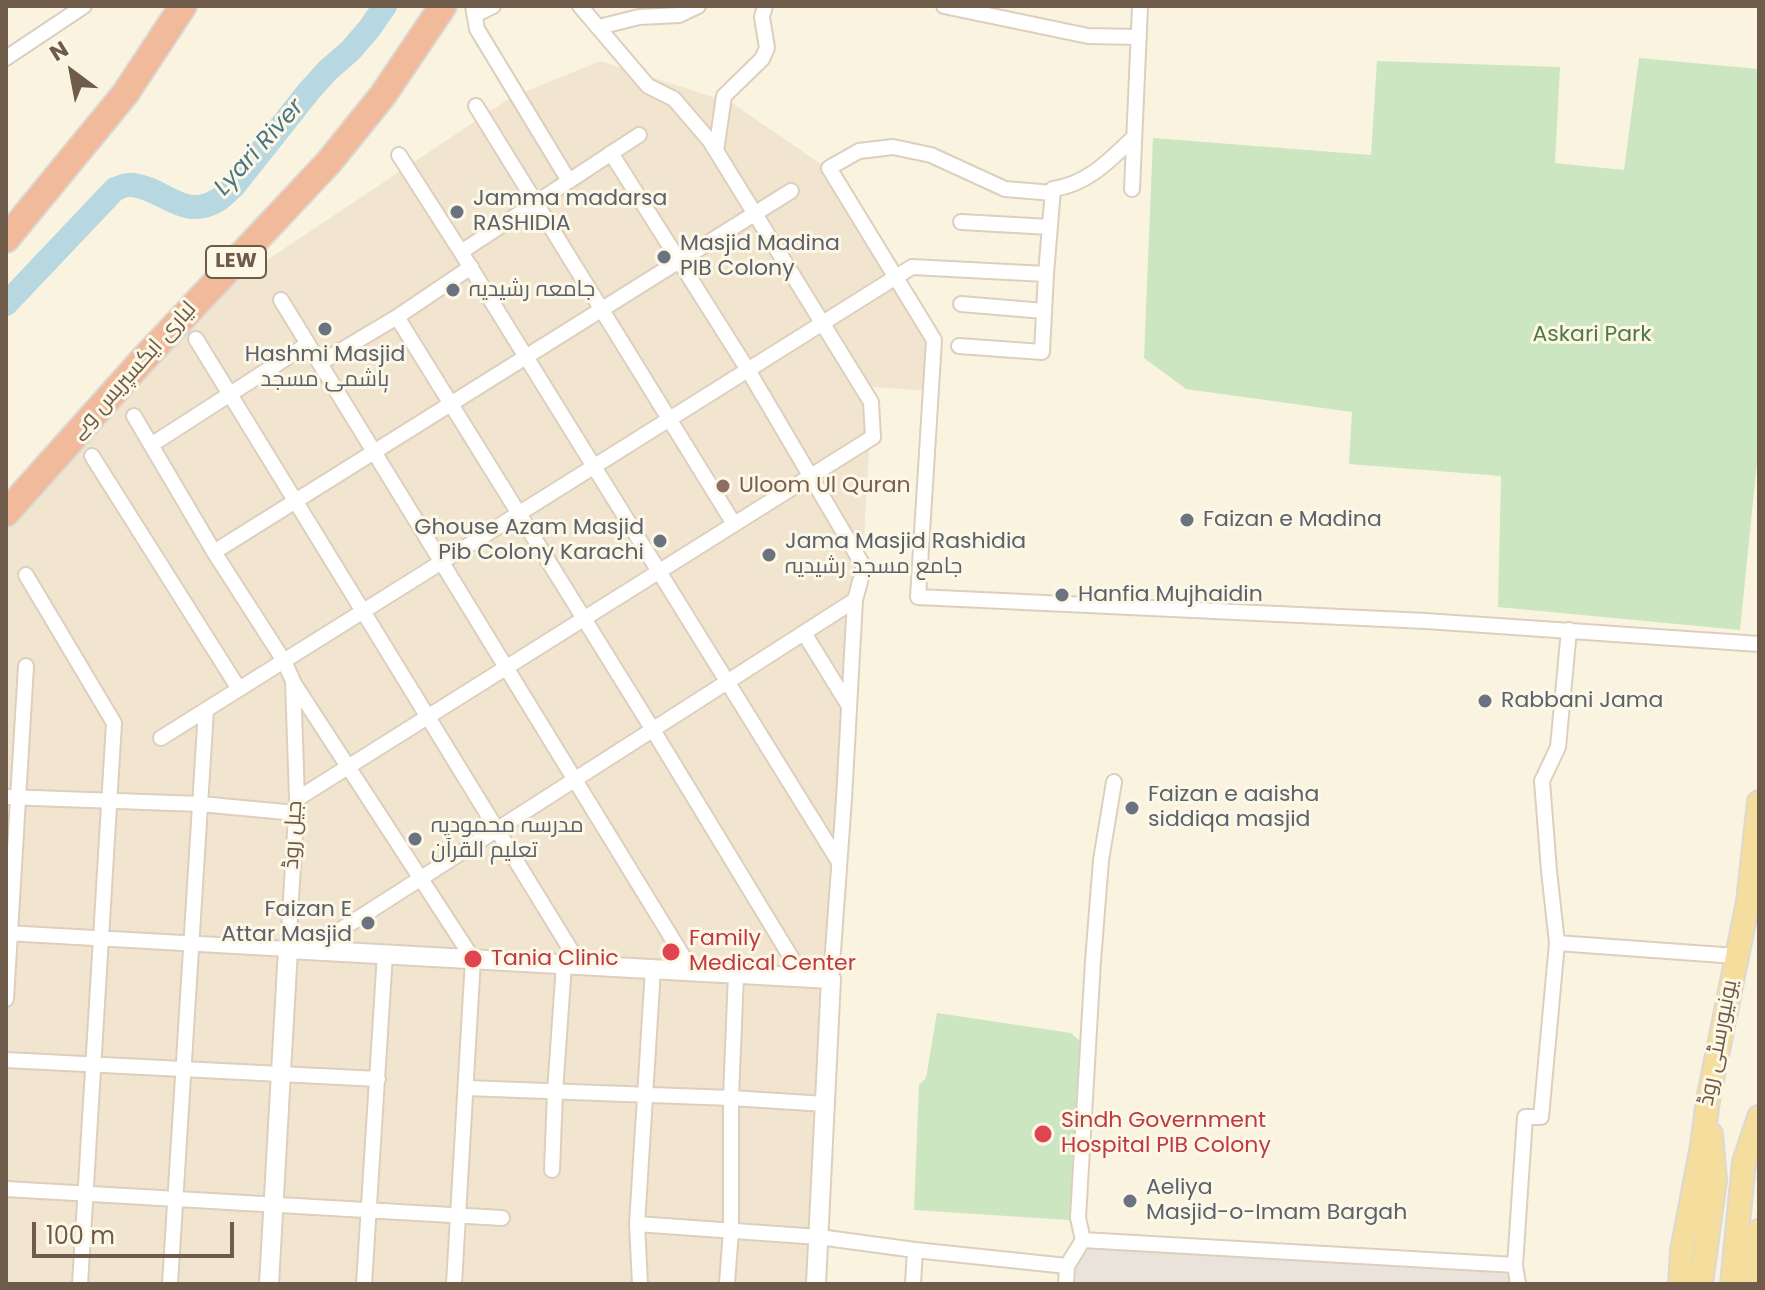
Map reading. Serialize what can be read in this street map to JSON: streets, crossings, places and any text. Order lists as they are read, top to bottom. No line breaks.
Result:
{"streets":{"highway":["LEW","لیاری ایکسپریس وے"],"main road":["یونیورسٹی روڈ"],"street":["جیل روڈ"]},"water":["Lyari River"],"parks":["Askari Park"],"places":["Jamma madarsa RASHIDIA","Masjid Madina PIB Colony","جامعہ رشیدیہ","Hashmi Masjid ہاشمی مسجد","Uloom Ul Quran","Faizan e Madina","Ghouse Azam Masjid Pib Colony Karachi","Jama Masjid Rashidia جامع مسجد رشیدیہ","Hanfia Mujhaidin","Rabbani Jama","Faizan e aaisha siddiqa masjid","مدرسہ محمودیہ تعلیم القرآن","Faizan E Attar Masjid","Family Medical Center","Tania Clinic","Sindh Government Hospital PIB Colony","Aeliya Masjid-o-Imam Bargah"],"scale_bar":"100 m","north":"top left"}
